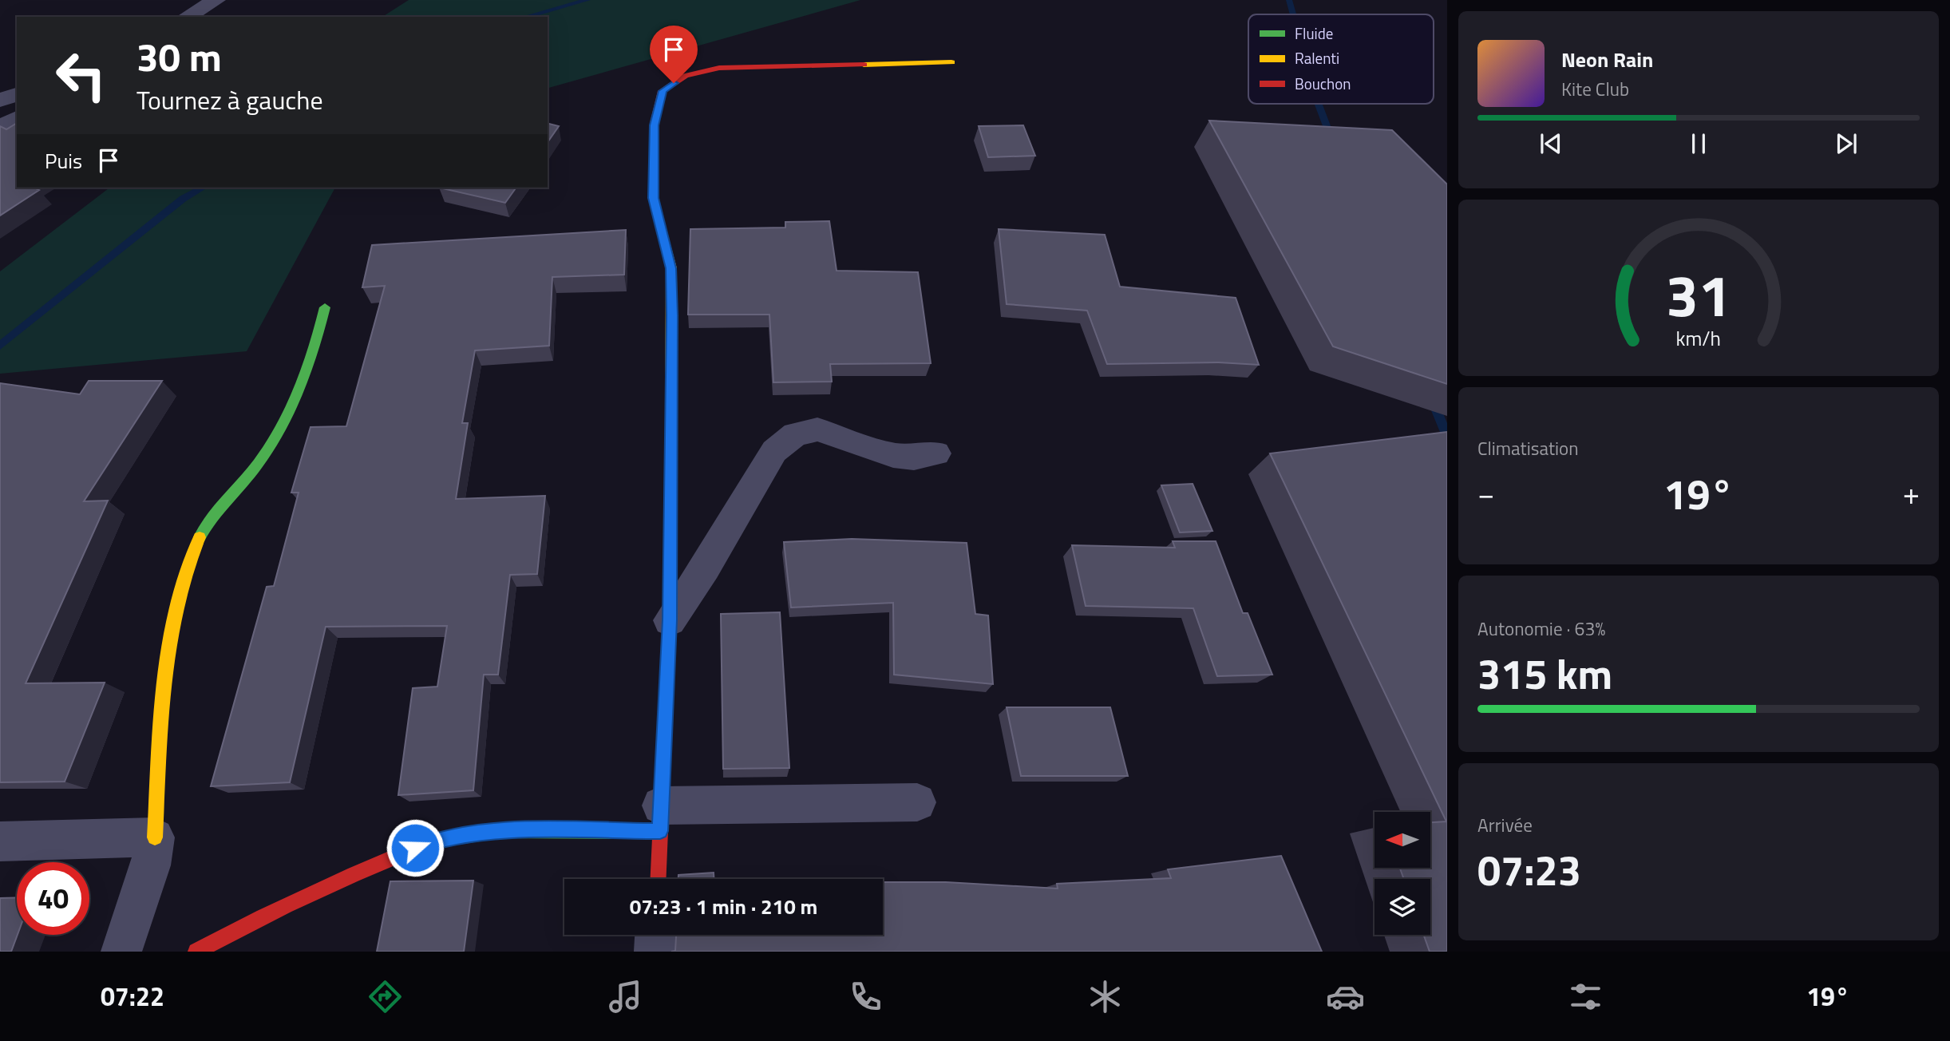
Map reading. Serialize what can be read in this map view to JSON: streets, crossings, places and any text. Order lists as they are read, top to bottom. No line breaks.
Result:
{"legend":["Fluide","Ralenti","Bouchon"],"north":"left","page":{"turn":["30 m","Tournez à gauche"],"song":["Neon Rain","Kite Club"],"then":"Puis","tile":["Climatisation",["Autonomie · 63%","315 km"],["Arrivée","07:23"]],"heat":["−","19°","+"],"limit":"40","trip":"07:23 · 1 min · 210 m","tabs":["07:22","19°"],"gauge":["31","km/h"]}}
